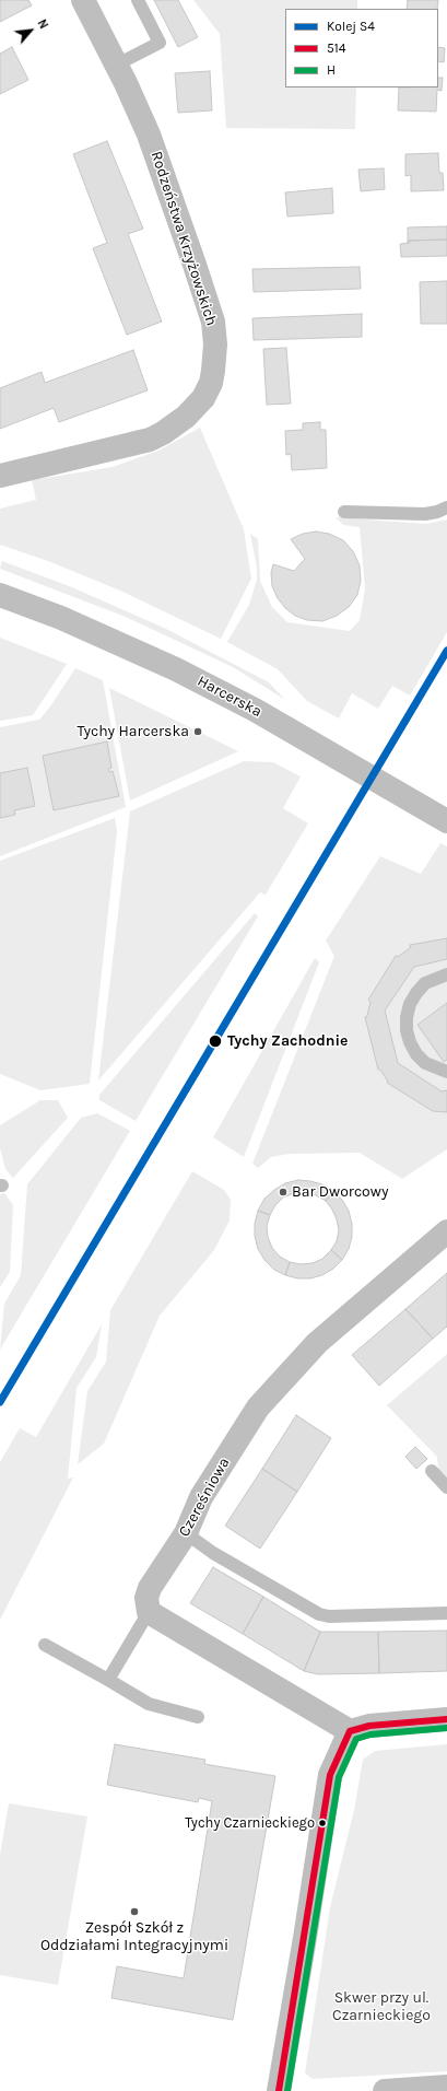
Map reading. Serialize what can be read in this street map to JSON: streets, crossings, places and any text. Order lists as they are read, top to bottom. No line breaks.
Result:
{"streets":{"street":["Rodzeństwa Krzyżowskich","Harcerska","Czereśniowa"]},"parks":["Skwer przy ul. Czarnieckiego"],"places":["Tychy Harcerska","Tychy Zachodnie","Bar Dworcowy","Tychy Czarnieckiego","Zespół Szkół z Oddziałami Integracyjnymi"],"lines":["rail line S4","transit line 514","transit line H"],"legend":["Kolej S4","514","H"],"north":"top right"}
